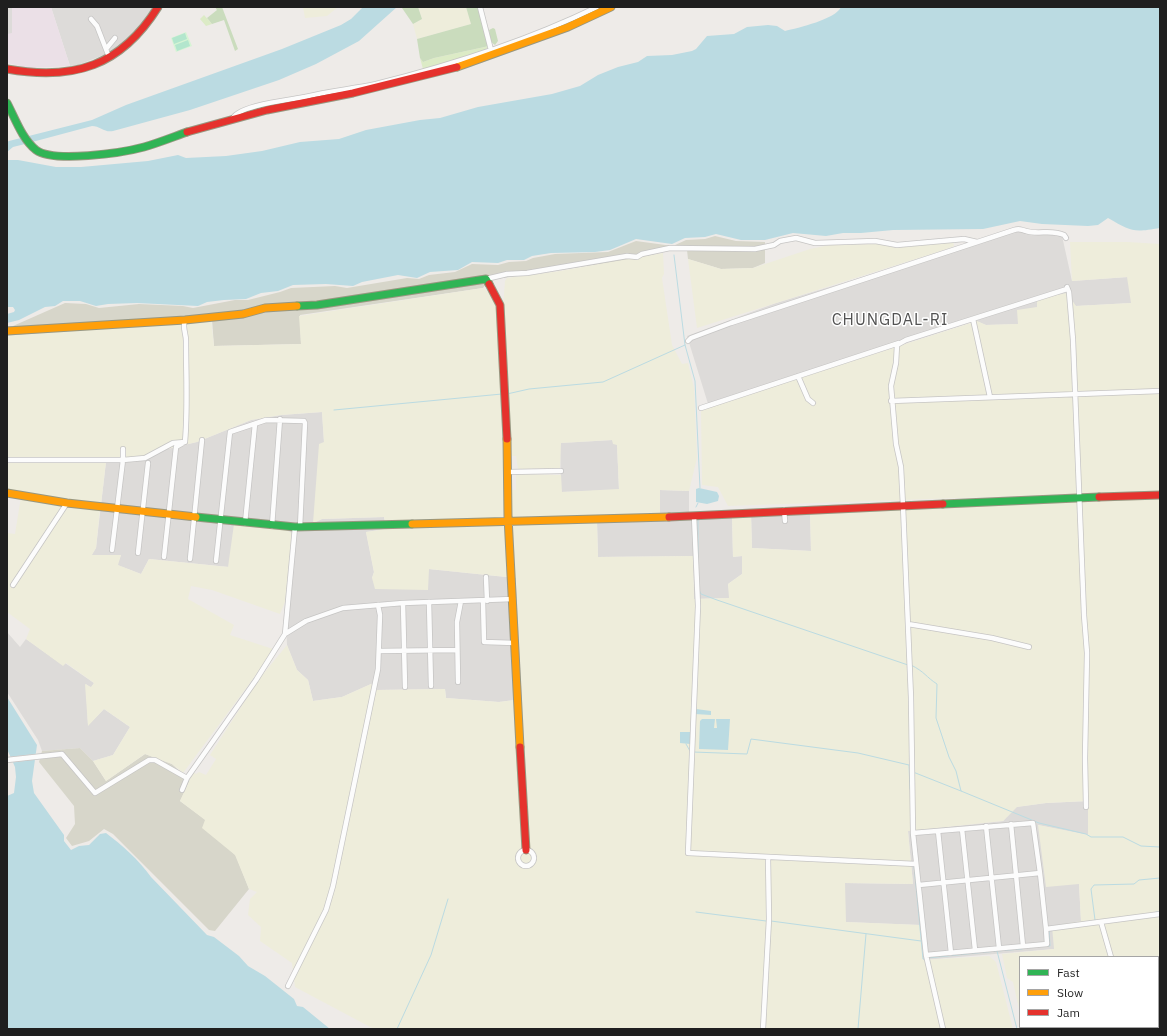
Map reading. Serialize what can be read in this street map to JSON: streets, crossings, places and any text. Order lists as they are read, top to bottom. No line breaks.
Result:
{"districts":["CHUNGDAL-RI"],"legend":["Fast","Slow","Jam"]}
